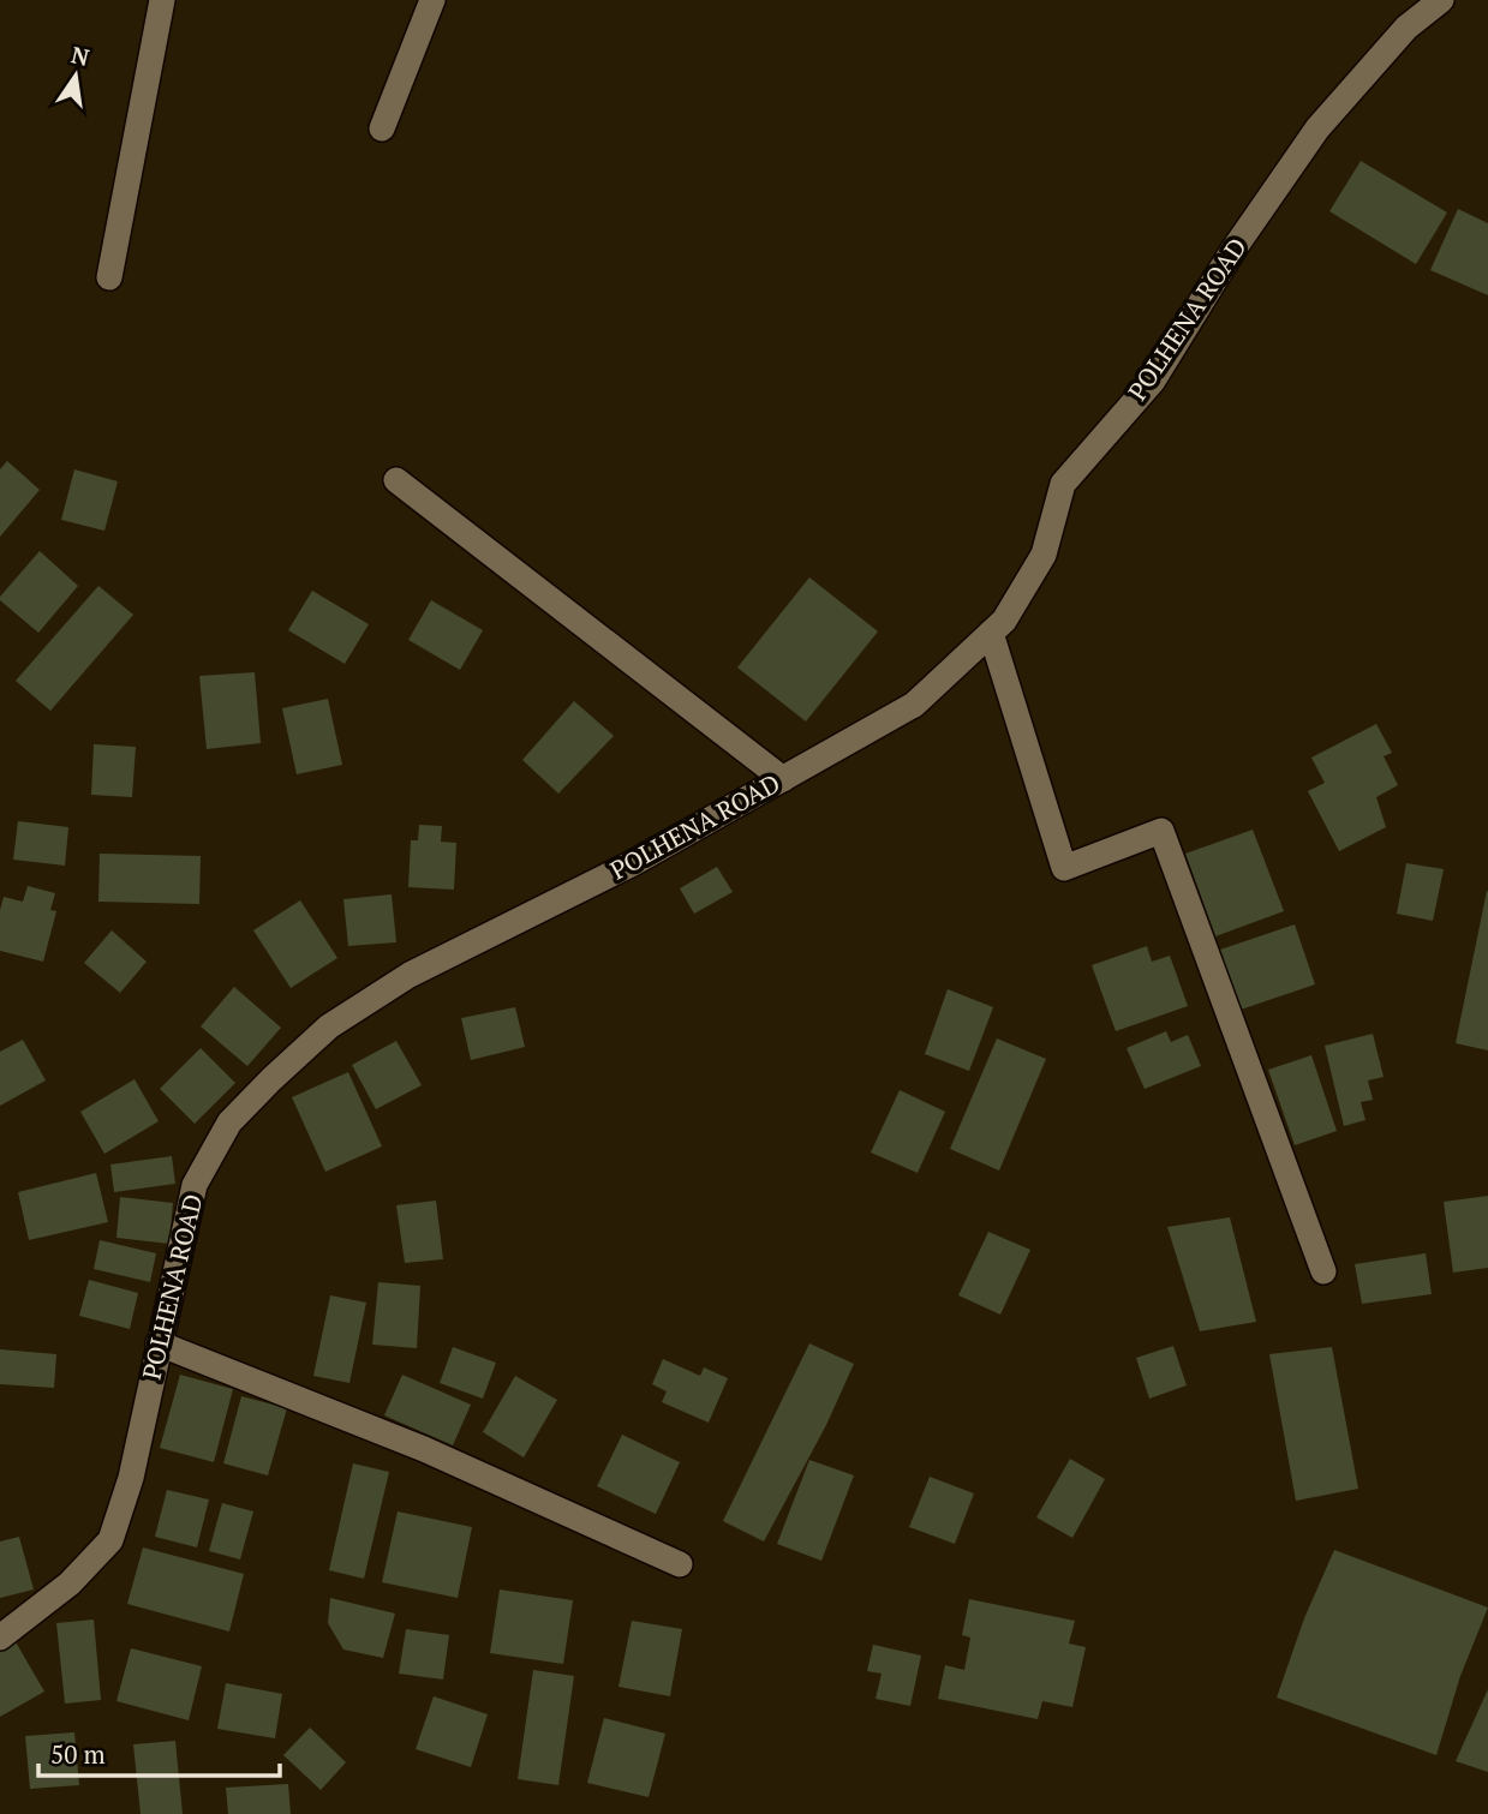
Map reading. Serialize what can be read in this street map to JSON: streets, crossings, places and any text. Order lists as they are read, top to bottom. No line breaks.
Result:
{"streets":{"street":["POLHENA ROAD"]},"scale_bar":"50 m","north":"top"}
